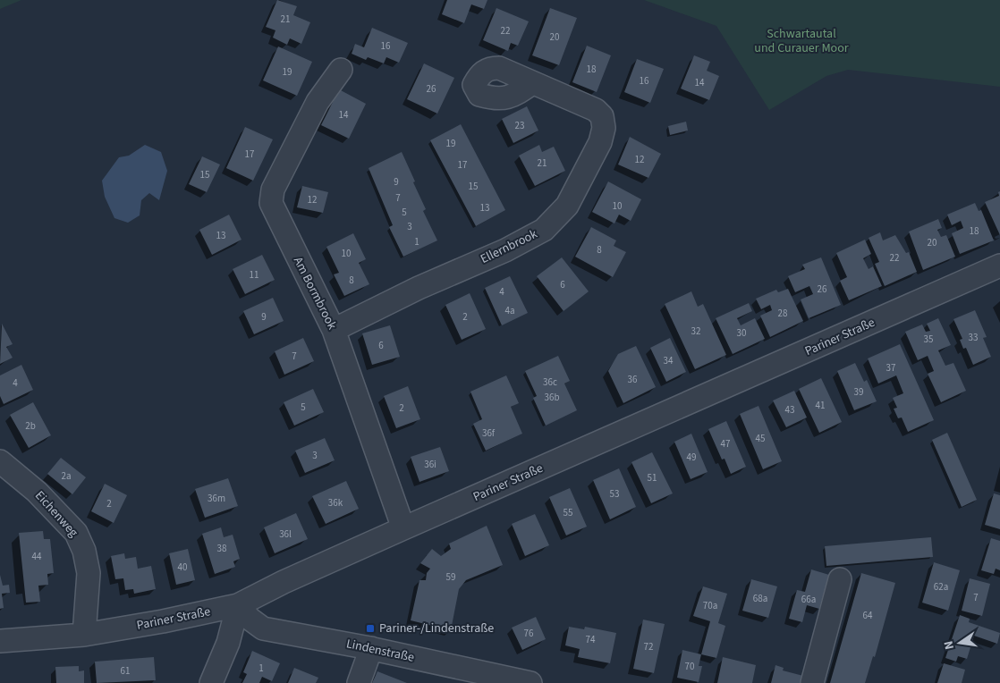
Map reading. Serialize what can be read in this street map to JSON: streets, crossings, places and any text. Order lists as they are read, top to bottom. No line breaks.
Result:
{"streets":{"street":["Ellernbrook","Am Bormbrook","Pariner Straße","Eichenweg","Lindenstraße"]},"crossings":[["Ellernbrook","Am Bormbrook"],["Am Bormbrook","Pariner Straße"],["Pariner Straße","Eichenweg"],["Pariner Straße","Lindenstraße"]],"parks":["Schwartautal und Curauer Moor"],"places":{"transit":["Pariner-/Lindenstraße"]},"house_numbers":["21","22","20","16","18","19","16","14","26","14","23","19","17","12","21","17","15","9","15","7","12","10","13","5","3","18","13","1","20","8","10","22","11","8","6","26","4","4a","28","9","2","32","30","33","35","6","7","34","37","36","36c","4","39","36b","41","5","2","43","2b","36f","45","47","3","49","36i","2a","51","53","36m","36k","2","55","36l","38","44","40","59","62a","7","68a","66a","70a","64","76","74","72","70","1","61"],"north":"left"}
